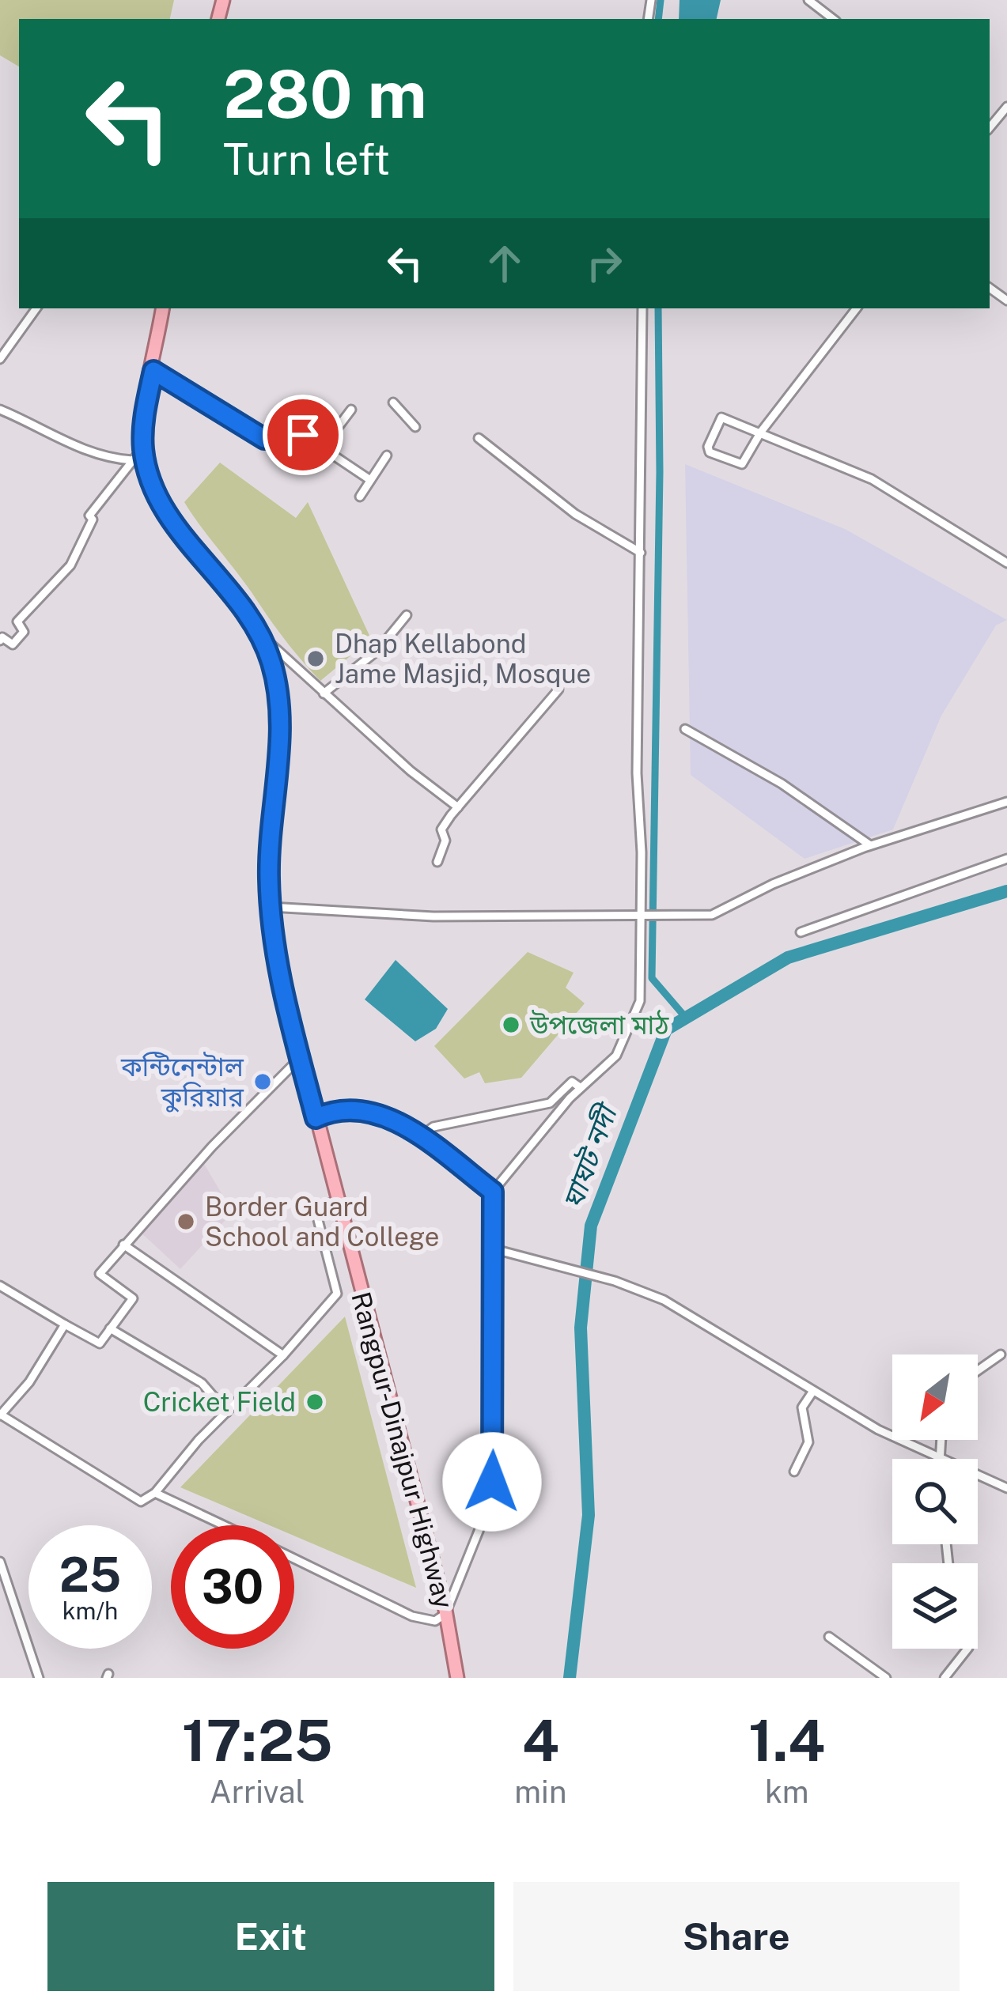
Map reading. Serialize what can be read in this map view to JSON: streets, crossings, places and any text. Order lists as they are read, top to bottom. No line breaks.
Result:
{"streets":{"highway":["Rangpur-Dinajpur Highway"]},"water":["ঘাঘট নদী"],"places":["Dhap Kellabond Jame Masjid, Mosque","উপজেলা মাঠ","কন্টিনেন্টাল কুরিয়ার","Border Guard School and College","Cricket Field"],"north":"bottom left","page":{"turn":["280 m","Turn left"],"speed":"25 km/h","limit":"30","eta":["17:25","Arrival","4","min","1.4","km"],"buttons":["Exit","Share"]}}
